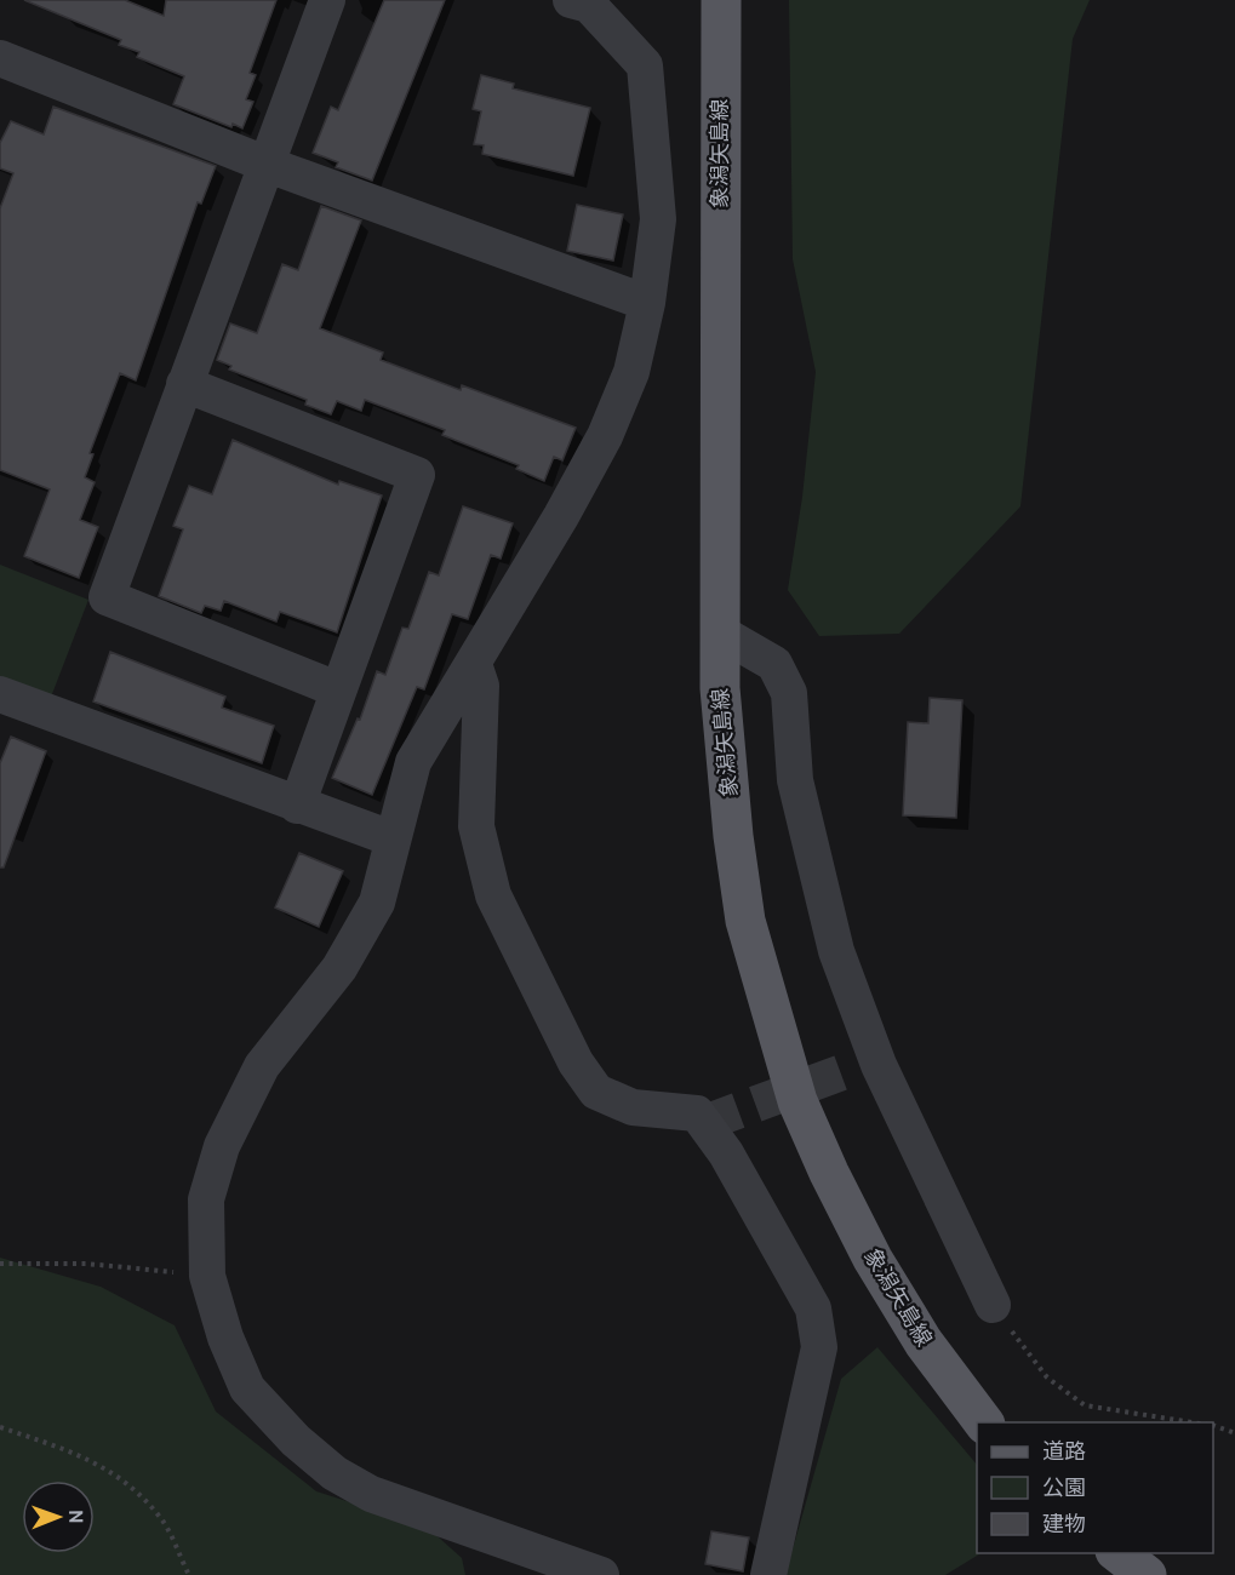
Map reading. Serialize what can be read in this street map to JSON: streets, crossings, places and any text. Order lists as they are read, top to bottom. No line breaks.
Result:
{"streets":{"main road":["象潟矢島線"]},"legend":["道路","公園","建物"],"north":"right"}
